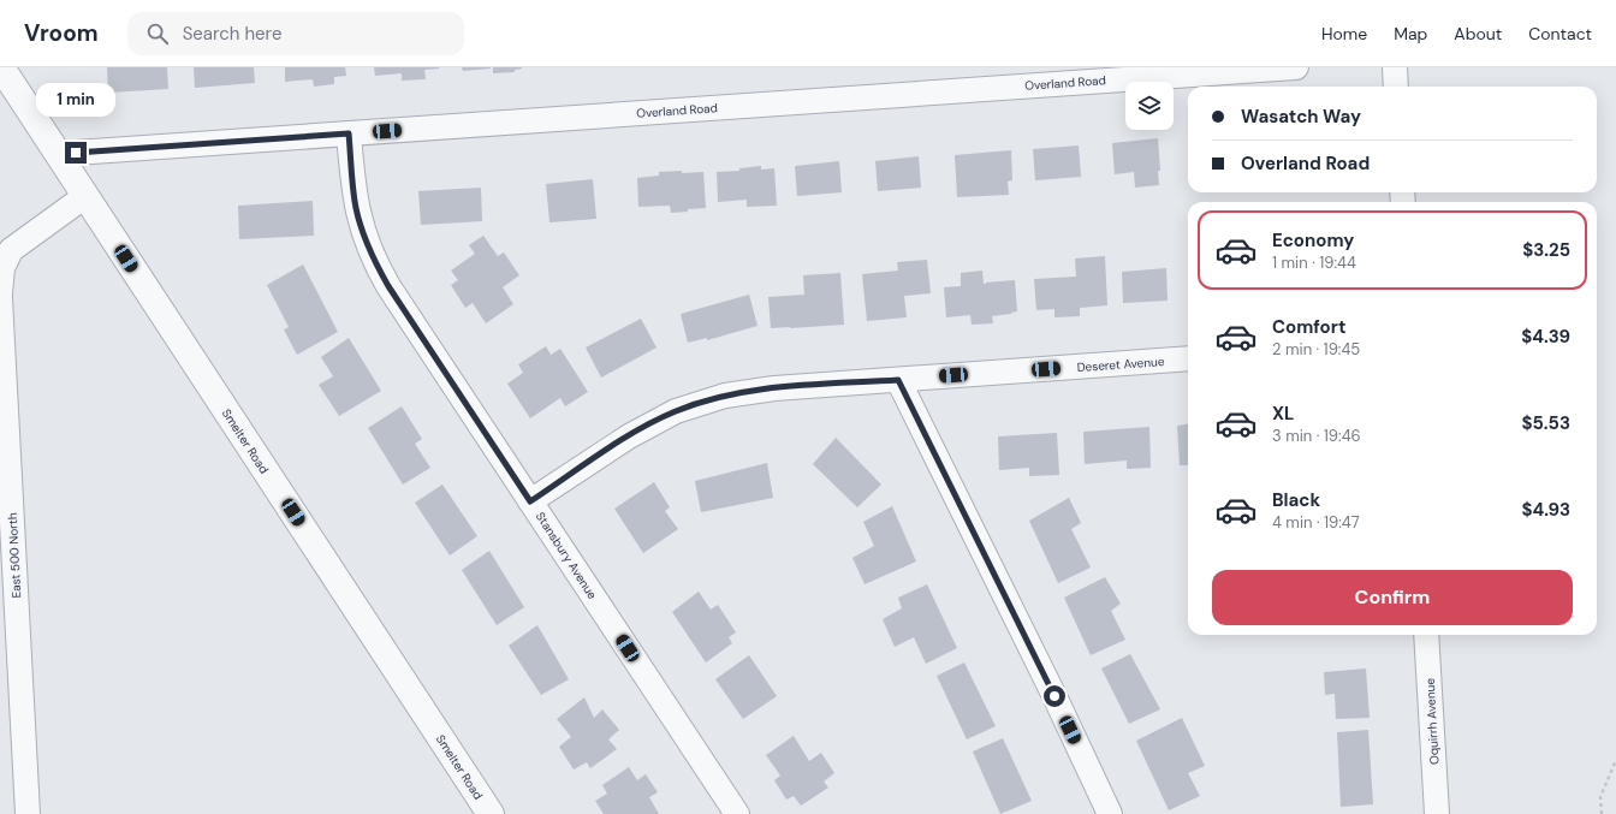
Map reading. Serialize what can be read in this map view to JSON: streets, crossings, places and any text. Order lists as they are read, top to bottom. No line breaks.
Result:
{"streets":{"street":["Overland Road","Deseret Avenue","Smelter Road","East 500 North","Stansbury Avenue","Oquirrh Avenue"]},"crossings":[["Overland Road","Smelter Road"],["Overland Road","Stansbury Avenue"],["Deseret Avenue","Stansbury Avenue"]],"page":{"header":"Vroom","search":"Search here","nav":["Home","Map","About","Contact"],"bubble":"1 min","banner":["Wasatch Way","Overland Road"],"list":[{"name":"Economy","note":"1 min · 19:44","value":"$3.25"},{"name":"Comfort","note":"2 min · 19:45","value":"$4.39"},{"name":"XL","note":"3 min · 19:46","value":"$5.53"},{"name":"Black","note":"4 min · 19:47","value":"$4.93"}],"buttons":"Confirm"}}
